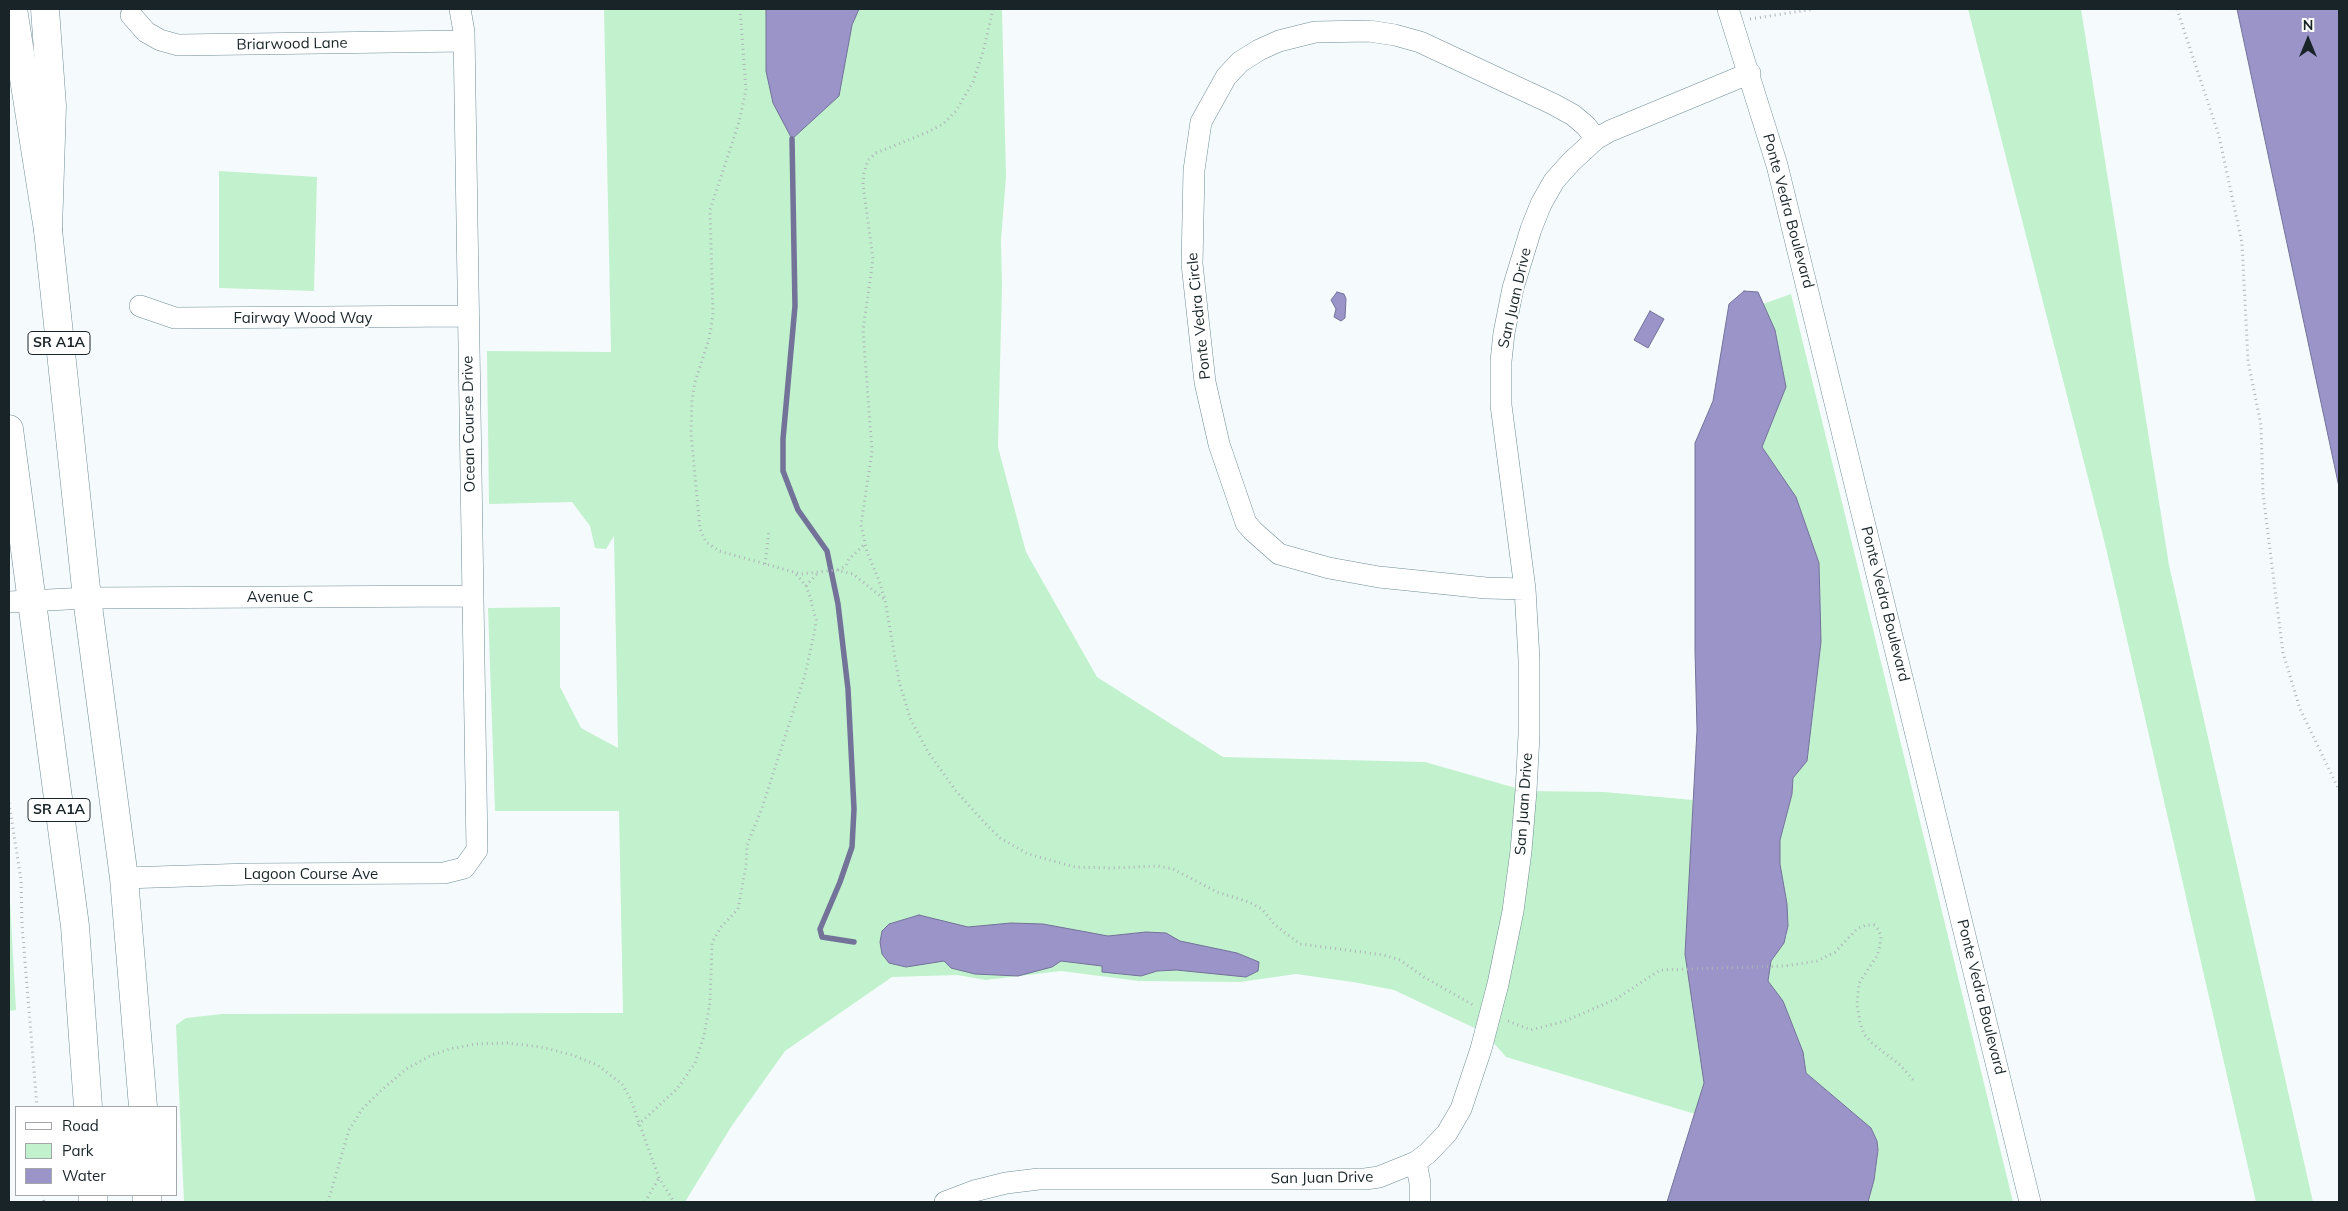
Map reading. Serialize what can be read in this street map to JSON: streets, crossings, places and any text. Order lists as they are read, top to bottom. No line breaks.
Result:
{"streets":{"main road":["SR A1A"],"street":["Briarwood Lane","Ponte Vedra Boulevard","San Juan Drive","Ponte Vedra Circle","Fairway Wood Way","Ocean Course Drive","Avenue C","Lagoon Course Ave"]},"crossings":[["Briarwood Lane","Ocean Course Drive"],["Ponte Vedra Boulevard","San Juan Drive"],["San Juan Drive","Ponte Vedra Circle"],["Fairway Wood Way","Ocean Course Drive"],["SR A1A","Avenue C"],["SR A1A","Lagoon Course Ave"],["Ocean Course Drive","Avenue C"],["Ocean Course Drive","Lagoon Course Ave"]],"legend":["Road","Park","Water"],"north":"top"}
